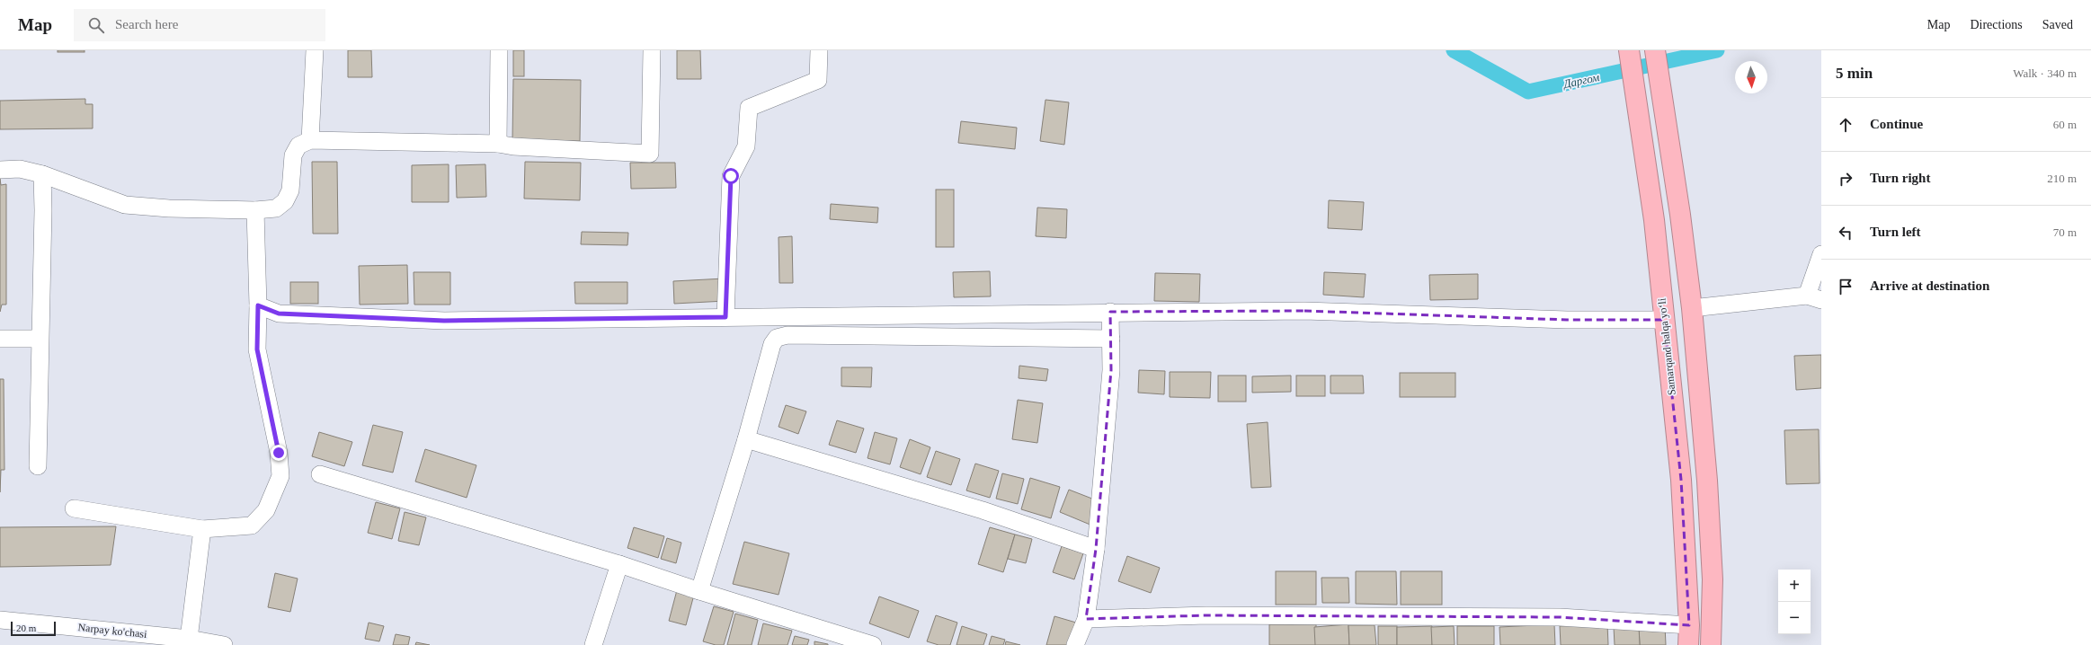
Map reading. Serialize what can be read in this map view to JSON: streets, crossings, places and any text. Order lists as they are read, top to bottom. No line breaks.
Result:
{"streets":{"highway":["Samarqand halqa yoʻli"],"street":["Narpay ko'chasi"]},"water":["Даргом"],"scale_bar":"20 m","north":"bottom","page":{"header":"Map","search":"Search here","nav":["Map","Directions","Saved"],"heading":["5 min","Walk · 340 m"],"list":[["Continue","60 m"],["Turn right","210 m"],["Turn left","70 m"],"Arrive at destination"],"map_buttons":["+","−"],"scale":"20 m"}}
